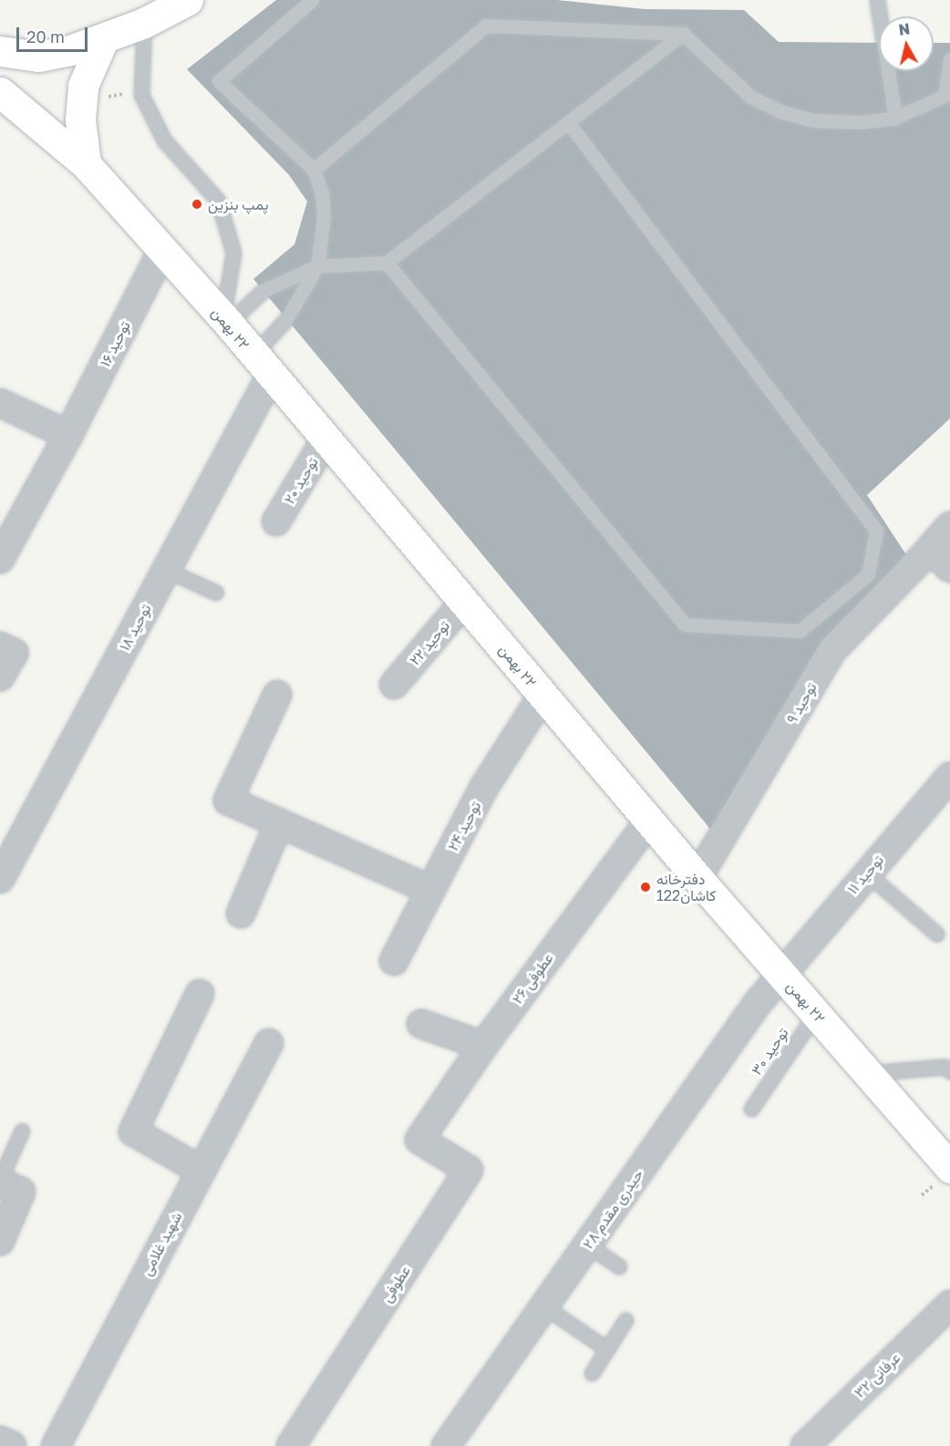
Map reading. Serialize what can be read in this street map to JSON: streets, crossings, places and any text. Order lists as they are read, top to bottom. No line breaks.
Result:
{"streets":{"main road":["٢٢ بهمن"],"street":["توحید ۱۶","توحید ۲۰","توحید ۱۸","توحید ۲۲","توحید ۹","توحید ۲۴","توحید ۱۱","عطوفی ۲۶","حیدری مقدم ۲۸","شهید غلامی","عطوفی","عرفانی ۳۲"],"lane":["توحید ۳۰"]},"crossings":[["٢٢ بهمن","توحید ۱۶"],["٢٢ بهمن","توحید ۲۰"],["٢٢ بهمن","توحید ۱۸"],["٢٢ بهمن","توحید ۲۲"],["٢٢ بهمن","توحید ۹"],["٢٢ بهمن","توحید ۲۴"],["٢٢ بهمن","توحید ۱۱"],["٢٢ بهمن","عطوفی ۲۶"],["٢٢ بهمن","توحید ۳۰"],["٢٢ بهمن","حیدری مقدم ۲۸"],["توحید ۱۱","حیدری مقدم ۲۸"],["عطوفی ۲۶","عطوفی"]],"places":["پمپ بنزین","دفترخانه 122کاشان"],"scale_bar":"20 m","north":"top"}
